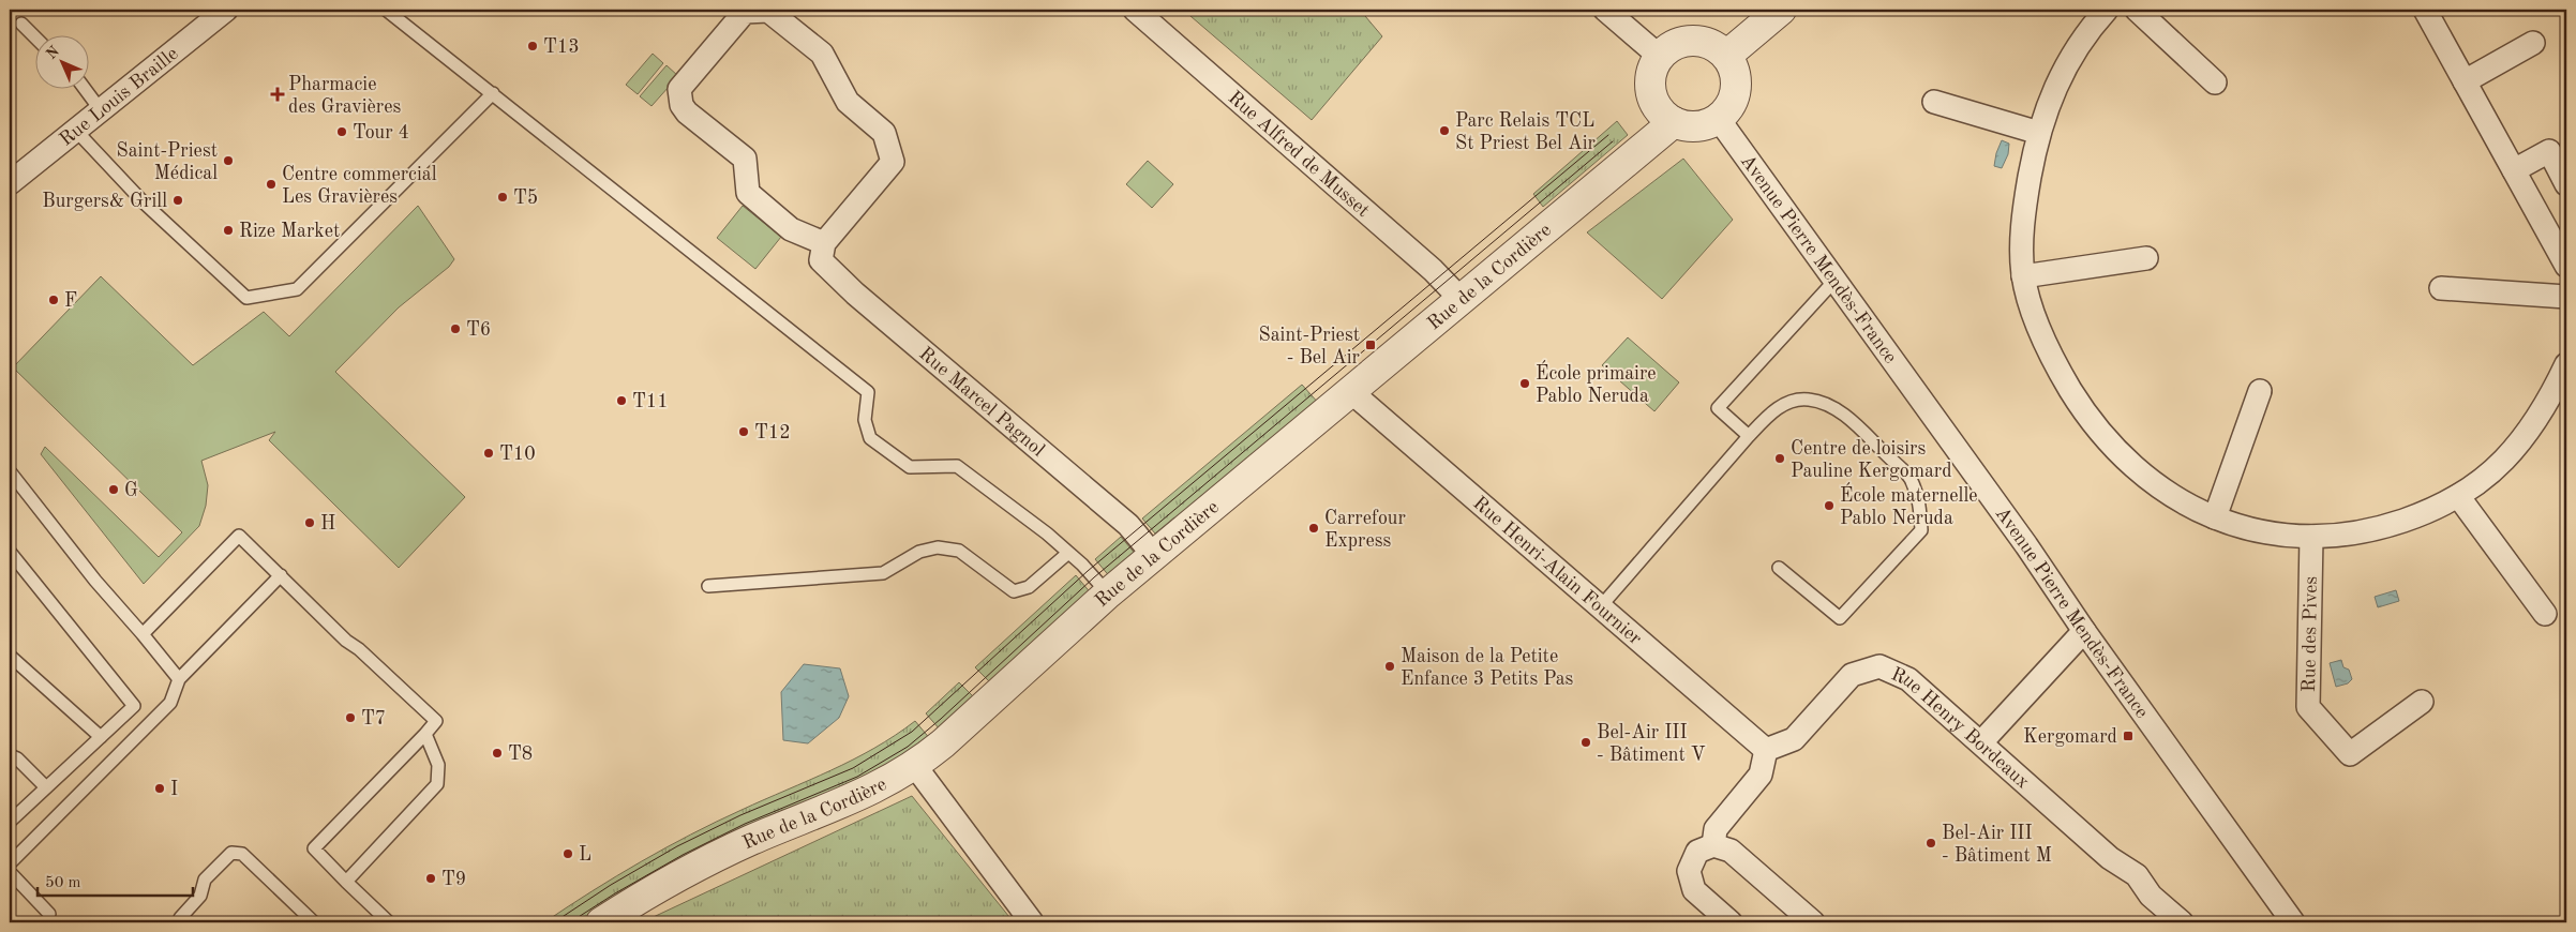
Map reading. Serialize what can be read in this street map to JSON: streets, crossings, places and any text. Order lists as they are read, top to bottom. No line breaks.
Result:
{"streets":{"street":["Rue Louis Braille","Rue Alfred de Musset","Avenue Pierre Mendès-France","Rue de la Cordière","Rue Marcel Pagnol","Rue Henri-Alain Fournier","Rue des Pives","Rue Henry Bordeaux"]},"crossings":[["Rue Alfred de Musset","Rue de la Cordière"],["Avenue Pierre Mendès-France","Rue de la Cordière"],["Rue de la Cordière","Rue Marcel Pagnol"],["Rue de la Cordière","Rue Henri-Alain Fournier"],["Rue Henri-Alain Fournier","Rue Henry Bordeaux"]],"places":{"other":["T13","Parc Relais TCL St Priest Bel Air","Tour 4","Saint-Priest Médical","Centre commercial Les Gravières","T5","Burgers& Grill","Rize Market","F","T6","École primaire Pablo Neruda","T11","T12","T10","Centre de loisirs Pauline Kergomard","G","École maternelle Pablo Neruda","H","Carrefour Express","Maison de la Petite Enfance 3 Petits Pas","T7","Bel-Air III - Bâtiment V","T8","I","Bel-Air III - Bâtiment M","L","T9"],"health":["Pharmacie des Gravières"],"transit":["Saint-Priest - Bel Air","Kergomard"]},"scale_bar":"50 m","north":"top left"}
